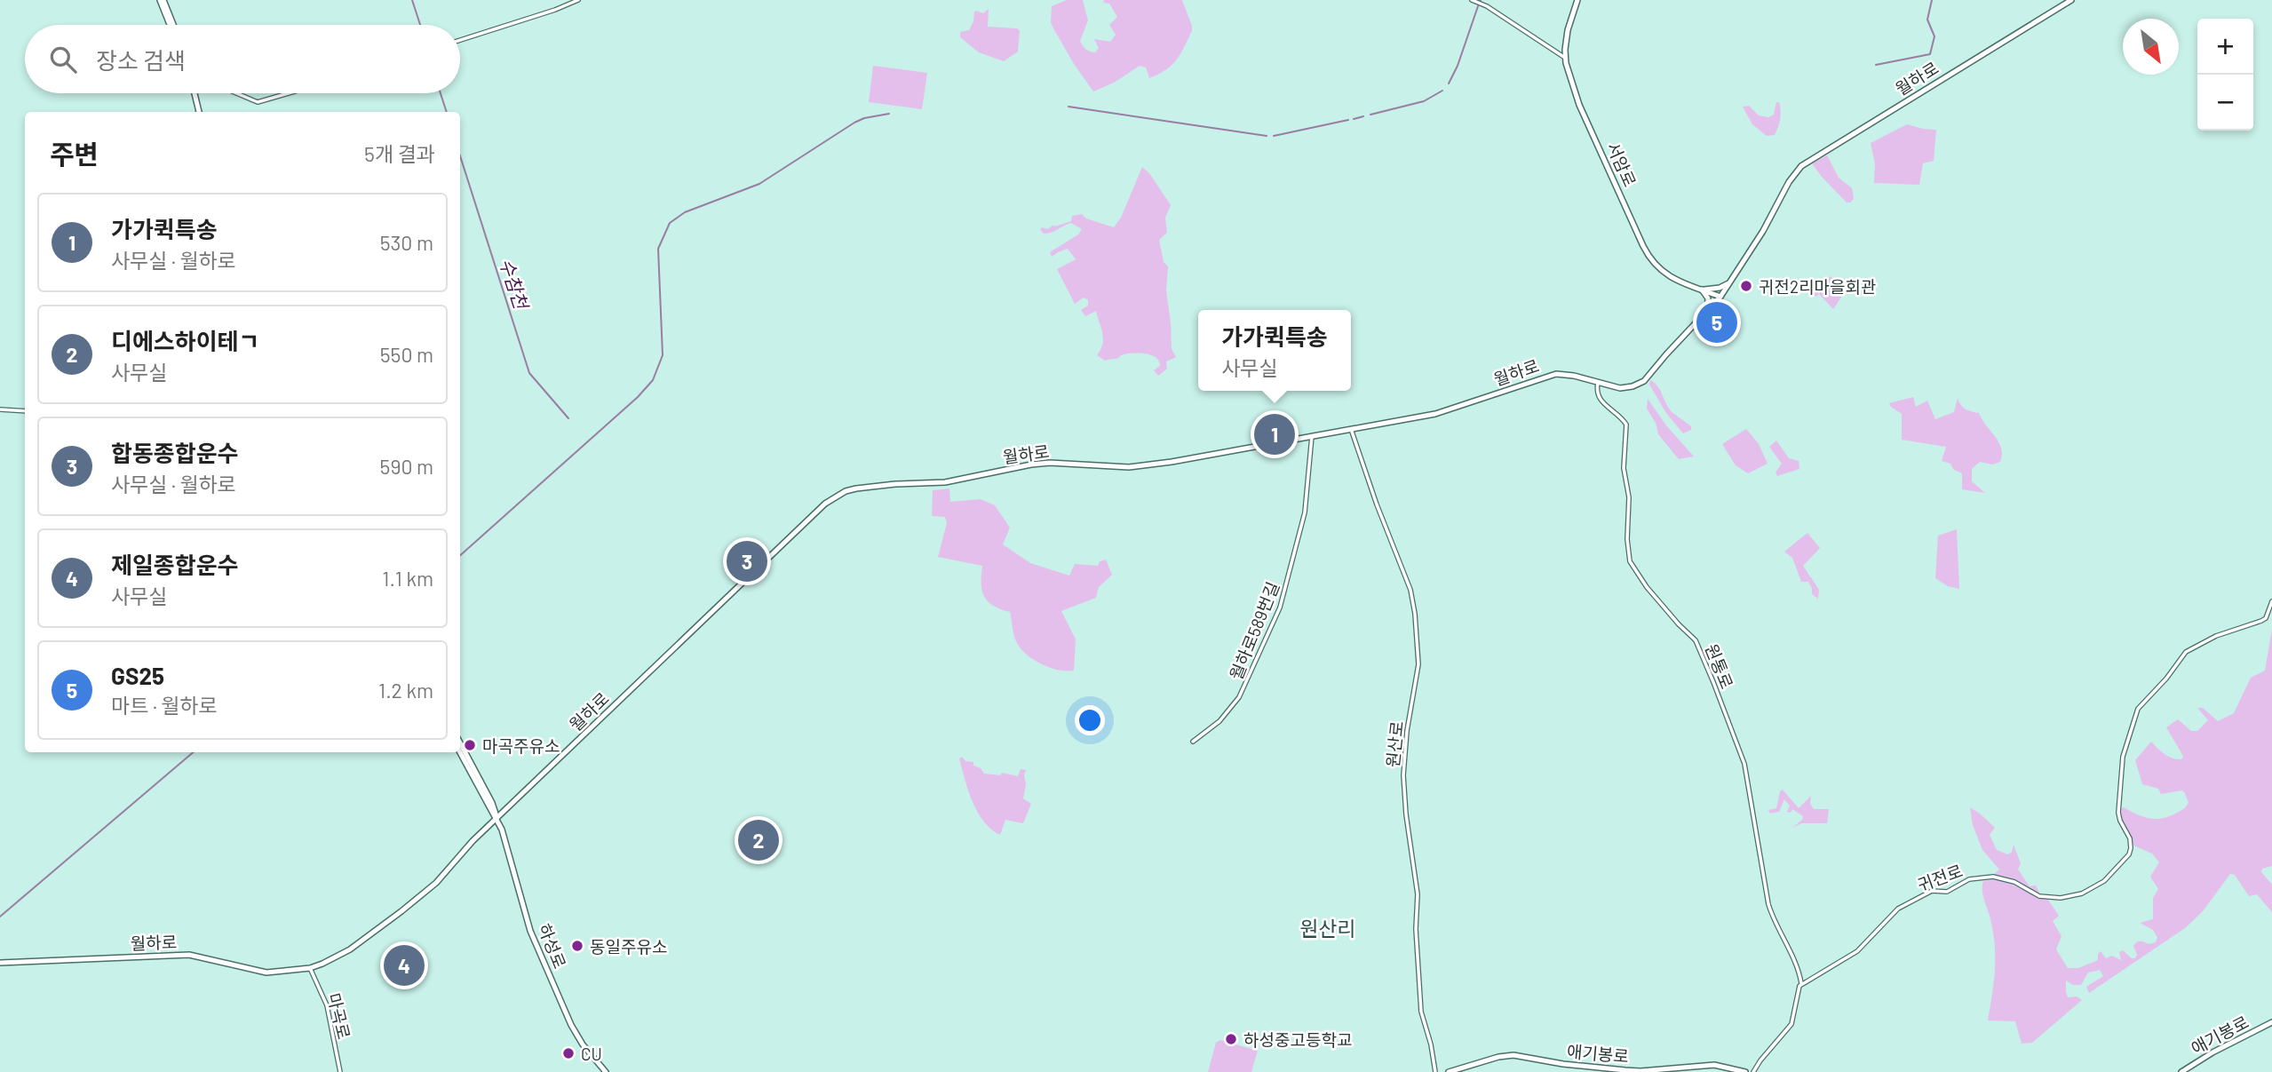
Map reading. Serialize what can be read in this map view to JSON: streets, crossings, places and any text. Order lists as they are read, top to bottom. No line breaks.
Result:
{"streets":{"street":["월하로","서암로","월하로589번길","원통로","원산로","귀전로","하성로","마곡로","애기봉로"]},"crossings":[["월하로","서암로"],["월하로","월하로589번길"],["월하로","원통로"],["월하로","원산로"],["월하로","하성로"],["월하로","마곡로"],["원통로","귀전로"]],"districts":["원산리"],"water":["수참천"],"places":["귀전2리마을회관","마곡주유소","동일주유소","하성중고등학교","CU"],"north":"bottom right","page":{"map_buttons":["+","−"],"search":"장소 검색","heading":["주변","5개 결과"],"list":[{"mark":"1","name":"가가퀵특송","note":"사무실 · 월하로","value":"530 m"},{"mark":"2","name":"디에스하이테ㄱ","note":"사무실","value":"550 m"},{"mark":"3","name":"합동종합운수","note":"사무실 · 월하로","value":"590 m"},{"mark":"4","name":"제일종합운수","note":"사무실","value":"1.1 km"},{"mark":"5","name":"GS25","note":"마트 · 월하로","value":"1.2 km"}],"pins":["5","1","3","2","4"],"popup":["가가퀵특송","사무실"]}}
